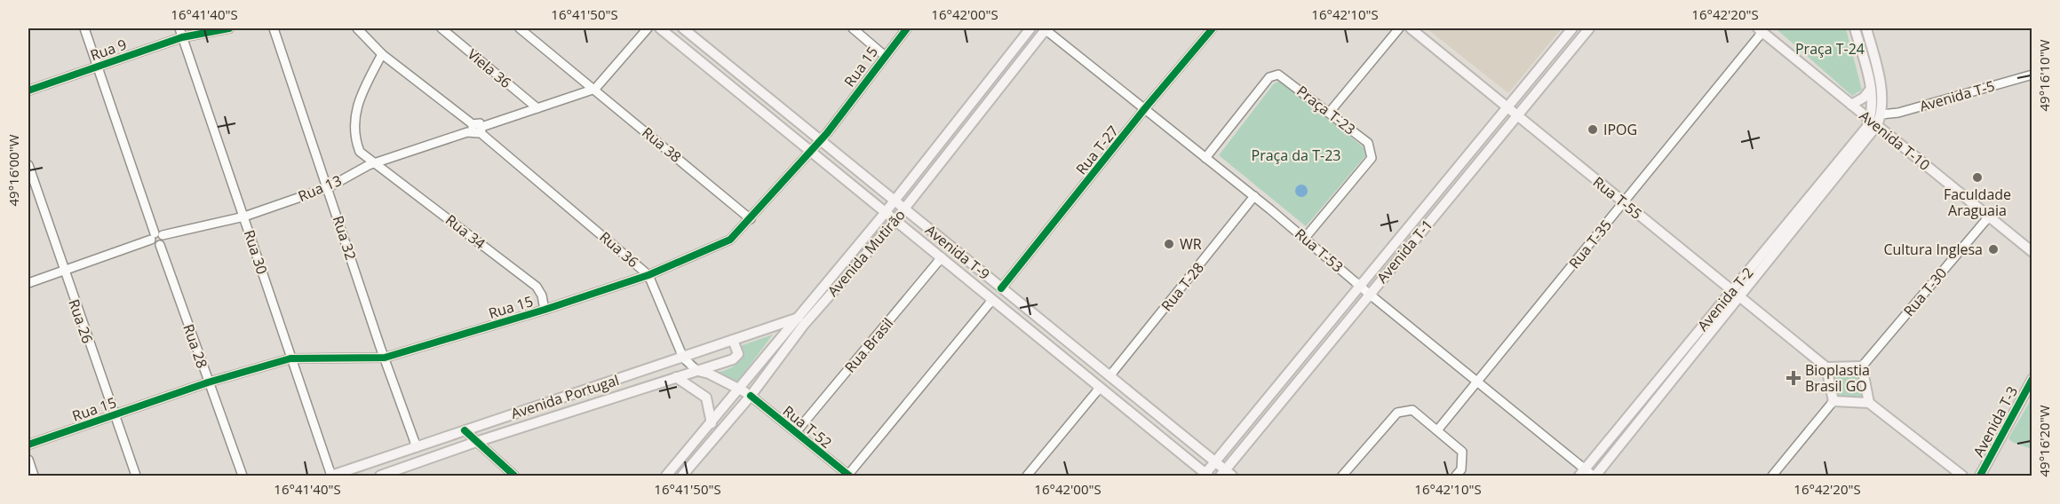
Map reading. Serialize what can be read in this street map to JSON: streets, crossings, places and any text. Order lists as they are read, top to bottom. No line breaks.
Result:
{"streets":{"main road":["Avenida T-10","Rua T-55","Rua 36","Avenida T-1","Avenida T-9","Avenida Mutirão","Avenida T-2","Avenida Portugal","Avenida T-3"],"street":["Rua 9","Rua 15","Viela 36","Avenida T-5","Praça T-23","Rua 38","Rua T-27","Rua 13","Rua 34","Rua 32","Rua T-35","Rua T-53","Rua 30","Rua T-28","Rua T-30","Rua 26","Rua Brasil","Rua 28","Rua T-52"]},"crossings":[["Rua 9","Rua 30"],["Rua 9","Rua 28"],["Rua 15","Rua 38"],["Rua 15","Rua 34"],["Rua 15","Rua 32"],["Rua 15","Rua 36"],["Rua 15","Rua 30"],["Rua 15","Avenida T-9"],["Rua 15","Rua 26"],["Rua 15","Rua 28"],["Viela 36","Rua 13"],["Avenida T-5","Avenida T-2"],["Praça T-23","Rua T-53"],["Avenida T-10","Rua T-35"],["Avenida T-10","Rua T-30"],["Avenida T-10","Avenida T-2"],["Rua 38","Rua 13"],["Rua T-27","Rua T-53"],["Rua T-27","Avenida T-9"],["Rua 13","Rua 34"],["Rua 13","Rua 32"],["Rua 13","Rua 36"],["Rua 13","Rua 30"],["Rua 13","Rua 26"],["Rua 13","Rua 28"],["Rua T-55","Rua T-35"],["Rua T-55","Avenida T-1"],["Rua T-55","Avenida T-2"],["Rua 34","Rua 36"],["Rua 32","Avenida Portugal"],["Rua T-35","Rua T-53"],["Rua 36","Avenida Mutirão"],["Rua 36","Avenida Portugal"],["Rua 36","Rua T-52"],["Rua T-53","Avenida T-1"],["Rua T-53","Avenida Mutirão"],["Rua T-53","Rua T-28"],["Rua T-53","Avenida T-2"],["Avenida T-1","Avenida T-9"],["Rua 30","Avenida Portugal"],["Avenida T-9","Avenida Mutirão"],["Avenida T-9","Rua T-28"],["Avenida T-9","Rua Brasil"],["Avenida Mutirão","Avenida Portugal"],["Avenida Mutirão","Rua T-52"],["Rua Brasil","Rua T-52"]],"parks":["Praça T-24","Praça da T-23"],"places":{"other":["IPOG","Faculdade Araguaia","WR","Cultura Inglesa"],"health":["Bioplastia Brasil GO"]},"coordinates":["16°41'40\"S","16°41'50\"S","16°42'00\"S","16°42'10\"S","16°42'20\"S","49°16'10\"W","49°16'00\"W","49°16'20\"W"]}
